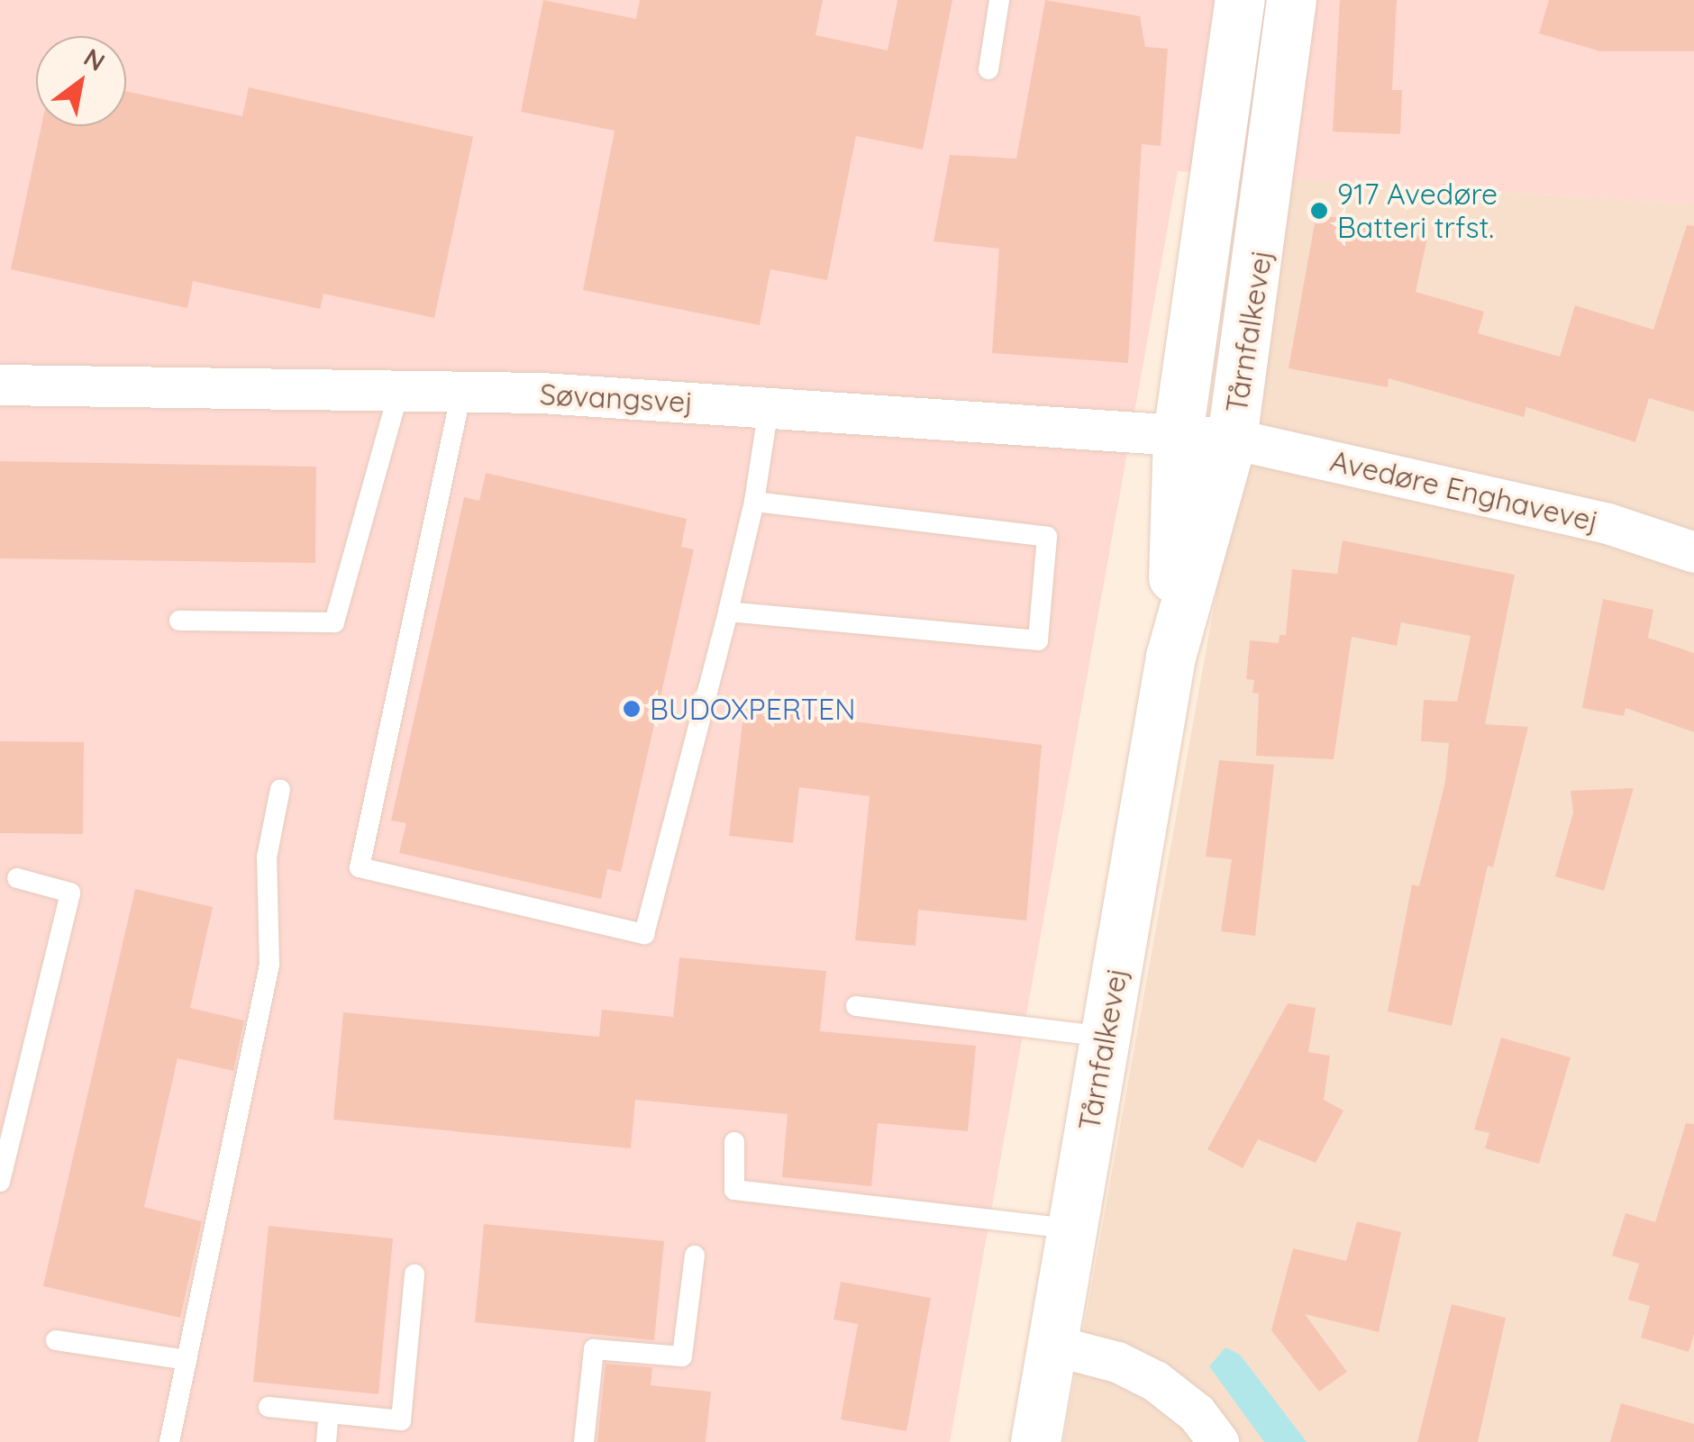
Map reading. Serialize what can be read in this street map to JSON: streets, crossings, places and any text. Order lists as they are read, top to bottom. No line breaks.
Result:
{"streets":{"street":["Tårnfalkevej","Søvangsvej","Avedøre Enghavevej"]},"crossings":[["Tårnfalkevej","Søvangsvej"],["Tårnfalkevej","Avedøre Enghavevej"],["Søvangsvej","Avedøre Enghavevej"]],"places":["917 Avedøre Batteri trfst.","BUDOXPERTEN"],"north":"top right"}
